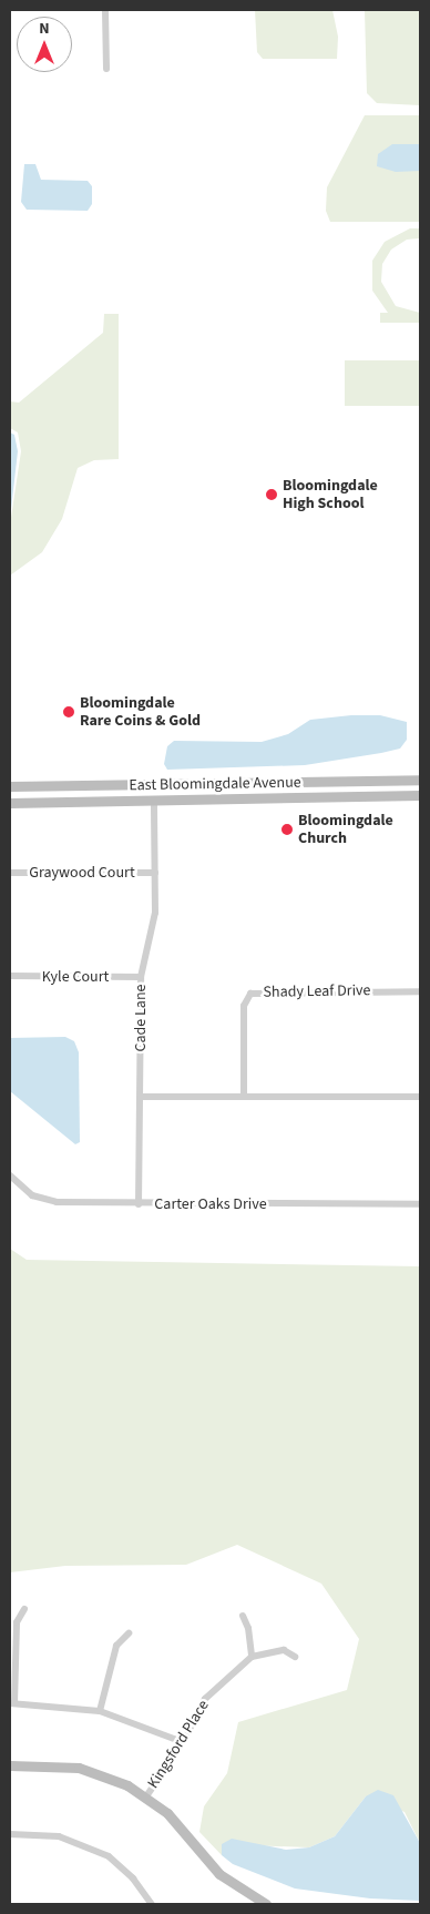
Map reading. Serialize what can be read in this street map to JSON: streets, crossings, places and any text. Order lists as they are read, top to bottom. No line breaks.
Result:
{"streets":{"main road":["East Bloomingdale Avenue"],"street":["Graywood Court","Kyle Court","Shady Leaf Drive","Cade Lane","Carter Oaks Drive","Kingsford Place"]},"crossings":[["East Bloomingdale Avenue","Cade Lane"],["Graywood Court","Cade Lane"],["Kyle Court","Cade Lane"],["Cade Lane","Carter Oaks Drive"]],"places":["Bloomingdale High School","Bloomingdale Rare Coins & Gold","Bloomingdale Church"],"north":"top"}
